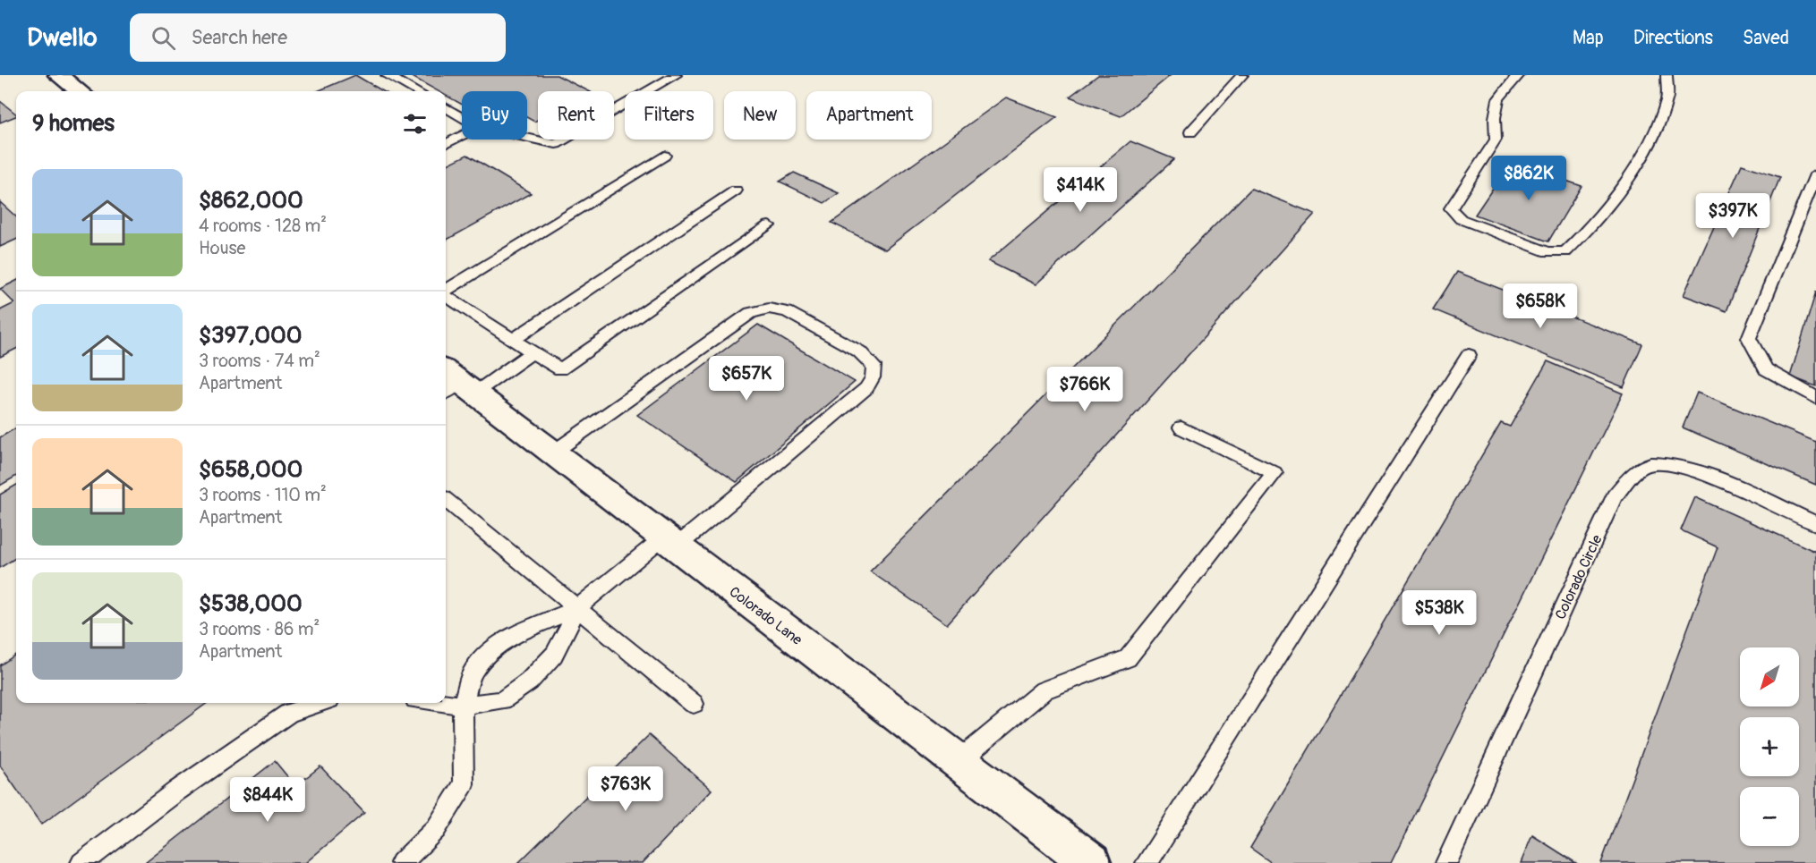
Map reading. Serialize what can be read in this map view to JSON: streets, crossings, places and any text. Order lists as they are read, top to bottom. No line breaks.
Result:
{"streets":{"street":["Colorado Lane"],"lane":["Colorado Circle"]},"north":"bottom left","page":{"header":"Dwello","search":"Search here","nav":["Map","Directions","Saved"],"chip":["Buy","Rent","Filters","New","Apartment"],"heading":"9 homes","price":["$862K","$414K","$397K","$658K","$657K","$766K","$538K","$763K","$844K"],"list":[{"name":"$862,000","note":"4 rooms · 128 m² · House"},{"name":"$397,000","note":"3 rooms · 74 m² · Apartment"},{"name":"$658,000","note":"3 rooms · 110 m² · Apartment"},{"name":"$538,000","note":"3 rooms · 86 m² · Apartment"}],"map_buttons":["+","−"]}}
